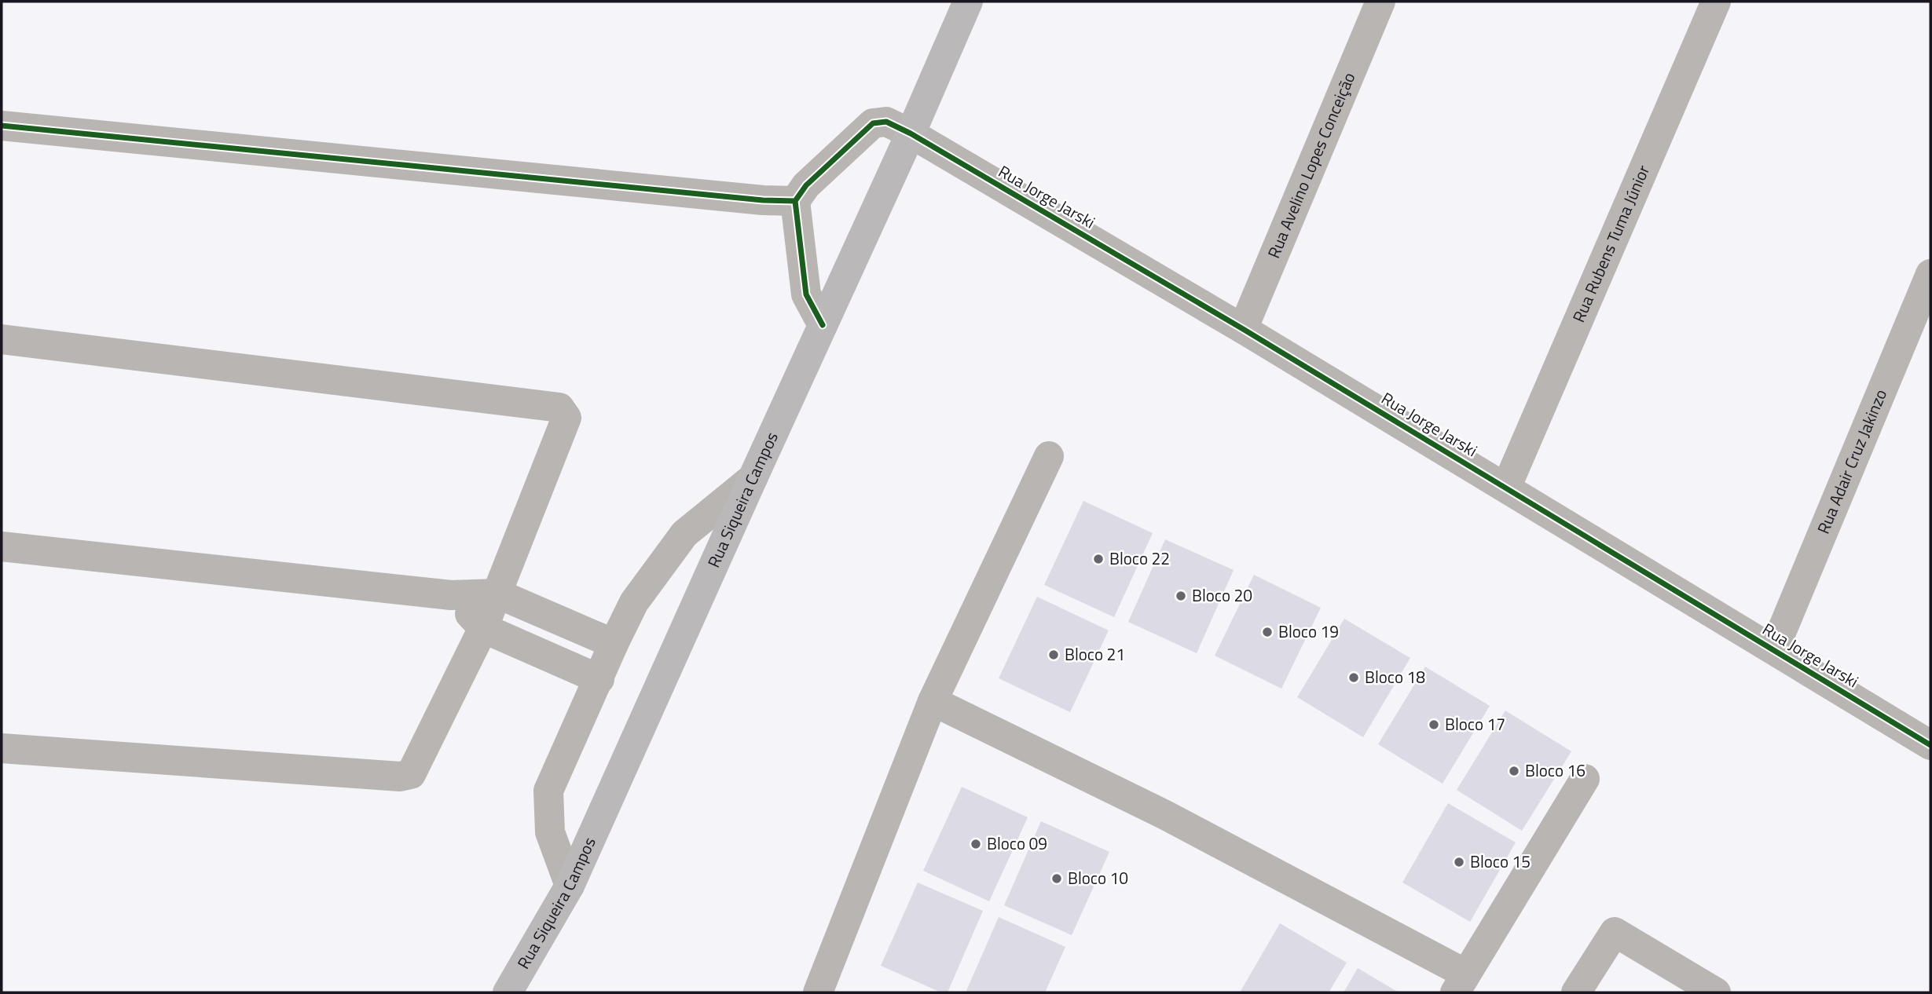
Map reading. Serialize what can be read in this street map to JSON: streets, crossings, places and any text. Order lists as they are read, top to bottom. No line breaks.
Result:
{"streets":{"main road":["Rua Siqueira Campos"],"street":["Rua Avelino Lopes Conceição","Rua Jorge Jarski","Rua Rubens Tuma Júnior","Rua Adair Cruz Jakinzo"]},"crossings":[["Rua Avelino Lopes Conceição","Rua Jorge Jarski"],["Rua Jorge Jarski","Rua Rubens Tuma Júnior"],["Rua Jorge Jarski","Rua Adair Cruz Jakinzo"],["Rua Jorge Jarski","Rua Siqueira Campos"]],"places":["Bloco 22","Bloco 20","Bloco 19","Bloco 21","Bloco 18","Bloco 17","Bloco 16","Bloco 09","Bloco 15","Bloco 10"]}
